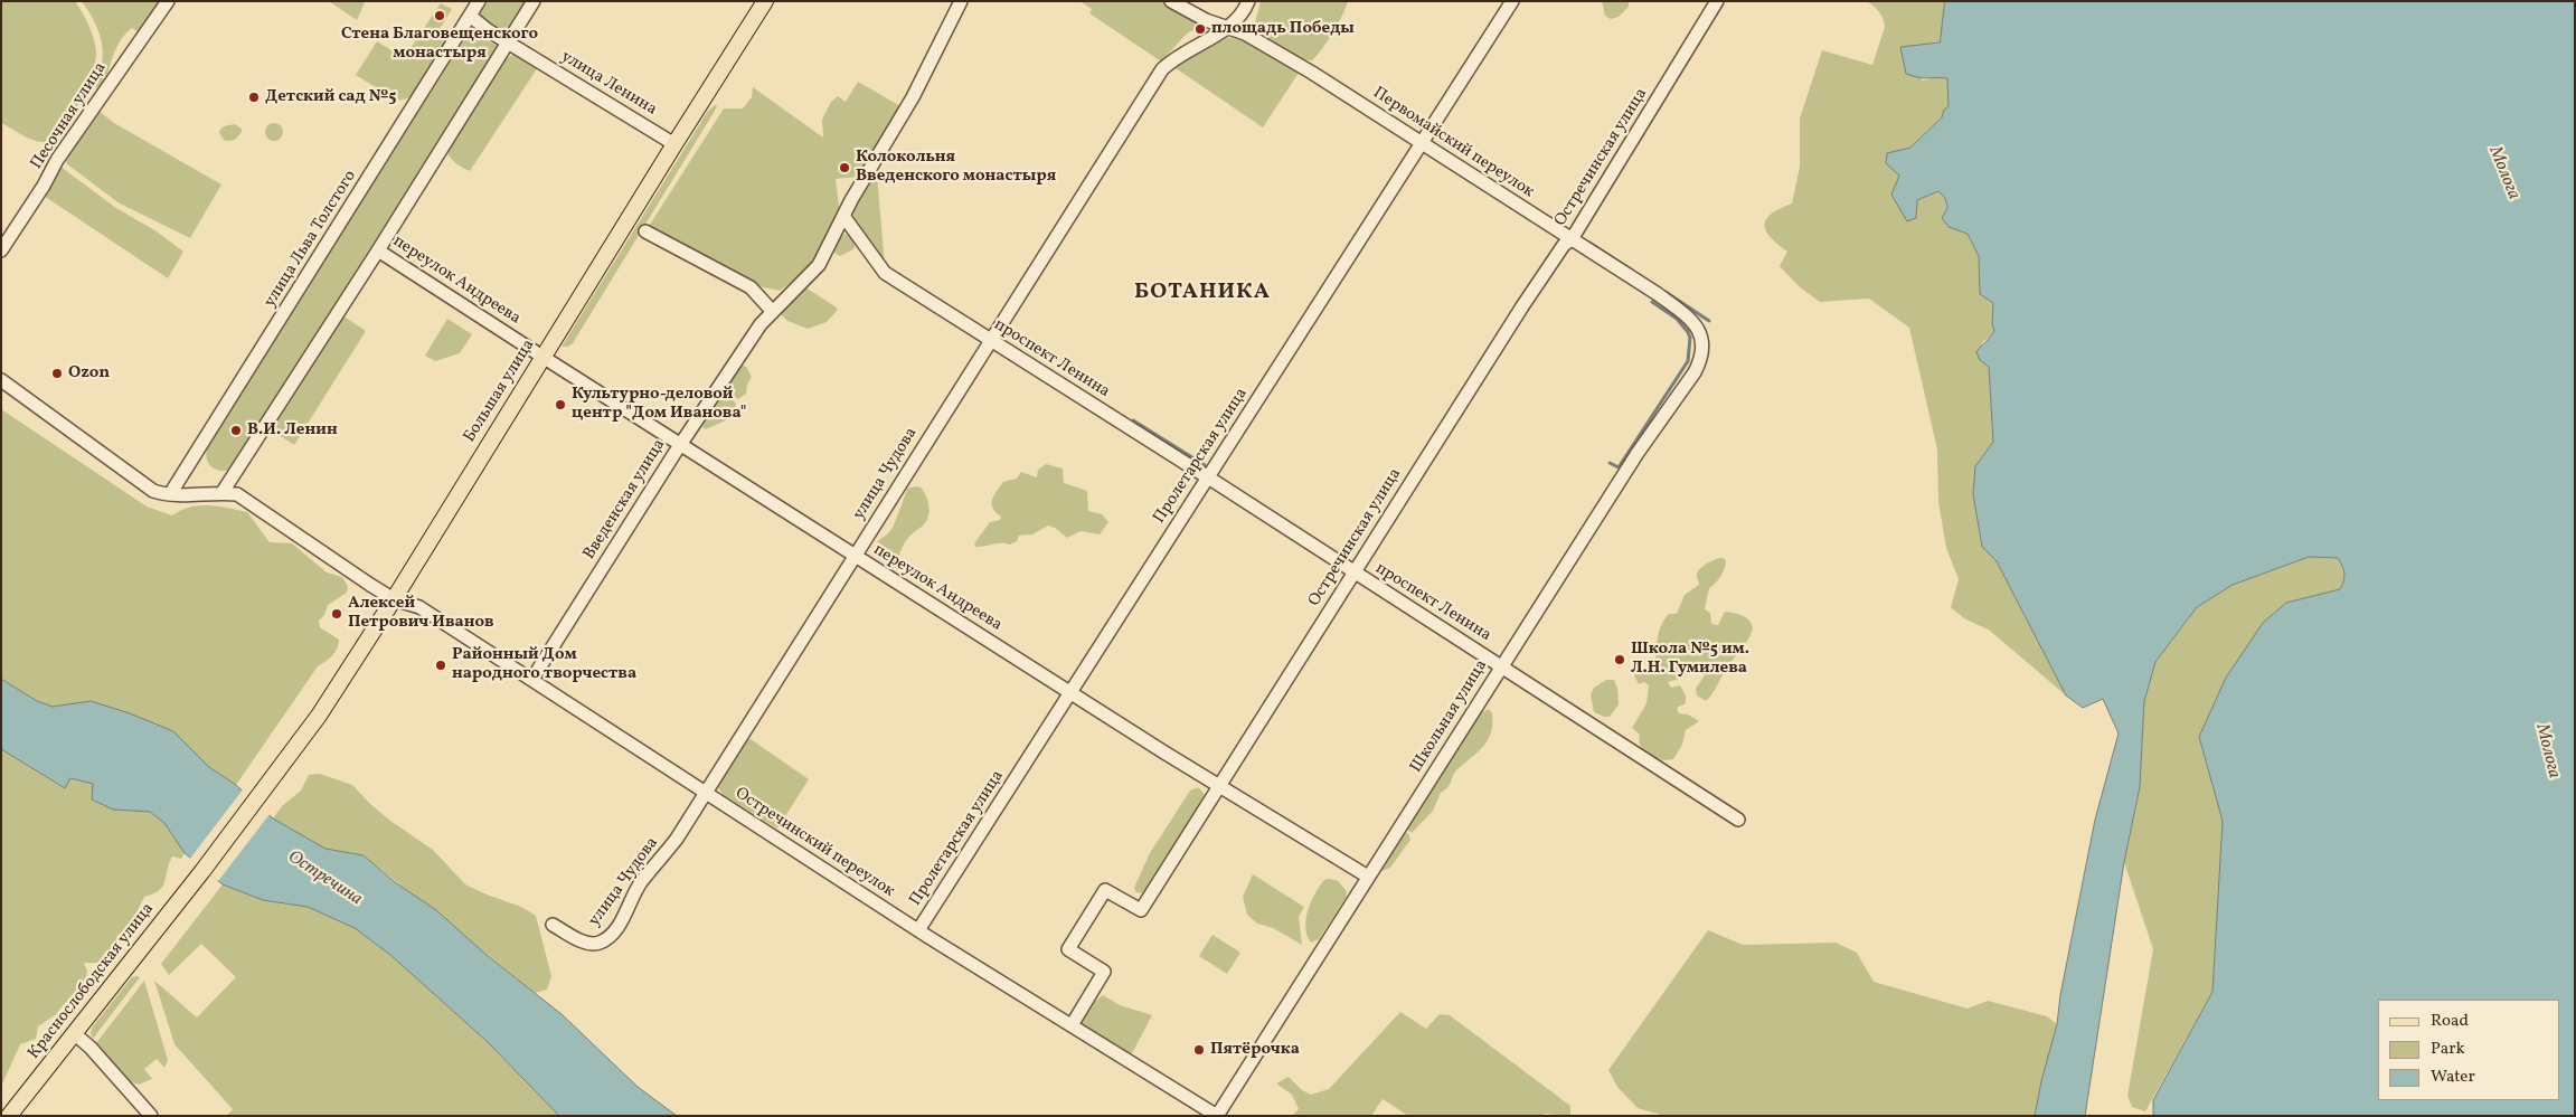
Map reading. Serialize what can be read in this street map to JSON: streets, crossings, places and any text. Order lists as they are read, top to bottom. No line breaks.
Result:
{"streets":{"main road":["Большая улица","Краснослободская улица"],"street":["улица Ленина","Песочная улица","Первомайский переулок","Остречинская улица","улица Льва Толстого","переулок Андреева","проспект Ленина","Пролетарская улица","улица Чудова","Введенская улица","Школьная улица","Остречинский переулок"]},"crossings":[["улица Ленина","улица Льва Толстого"],["улица Ленина","Большая улица"],["Первомайский переулок","Остречинская улица"],["Первомайский переулок","Пролетарская улица"],["Первомайский переулок","улица Чудова"],["Первомайский переулок","Школьная улица"],["Остречинская улица","переулок Андреева"],["Остречинская улица","проспект Ленина"],["Остречинская улица","Остречинский переулок"],["переулок Андреева","Большая улица"],["переулок Андреева","Пролетарская улица"],["переулок Андреева","улица Чудова"],["переулок Андреева","Введенская улица"],["переулок Андреева","Школьная улица"],["проспект Ленина","Пролетарская улица"],["проспект Ленина","улица Чудова"],["проспект Ленина","Введенская улица"],["проспект Ленина","Школьная улица"],["Большая улица","Остречинский переулок"],["Большая улица","Краснослободская улица"],["Пролетарская улица","Остречинский переулок"],["улица Чудова","Остречинский переулок"],["Введенская улица","Остречинский переулок"],["Школьная улица","Остречинский переулок"]],"districts":["БОТАНИКА"],"water":["Молога","Остречина"],"places":["Стена Благовещенского монастыря","площадь Победы","Детский сад №5","Колокольня Введенского монастыря","Ozon","Культурно-деловой центр \"Дом Иванова\"","В.И. Ленин","Алексей Петрович Иванов","Школа №5 им. Л.Н. Гумилева","Районный Дом народного творчества","Пятёрочка"],"legend":["Road","Park","Water"]}
